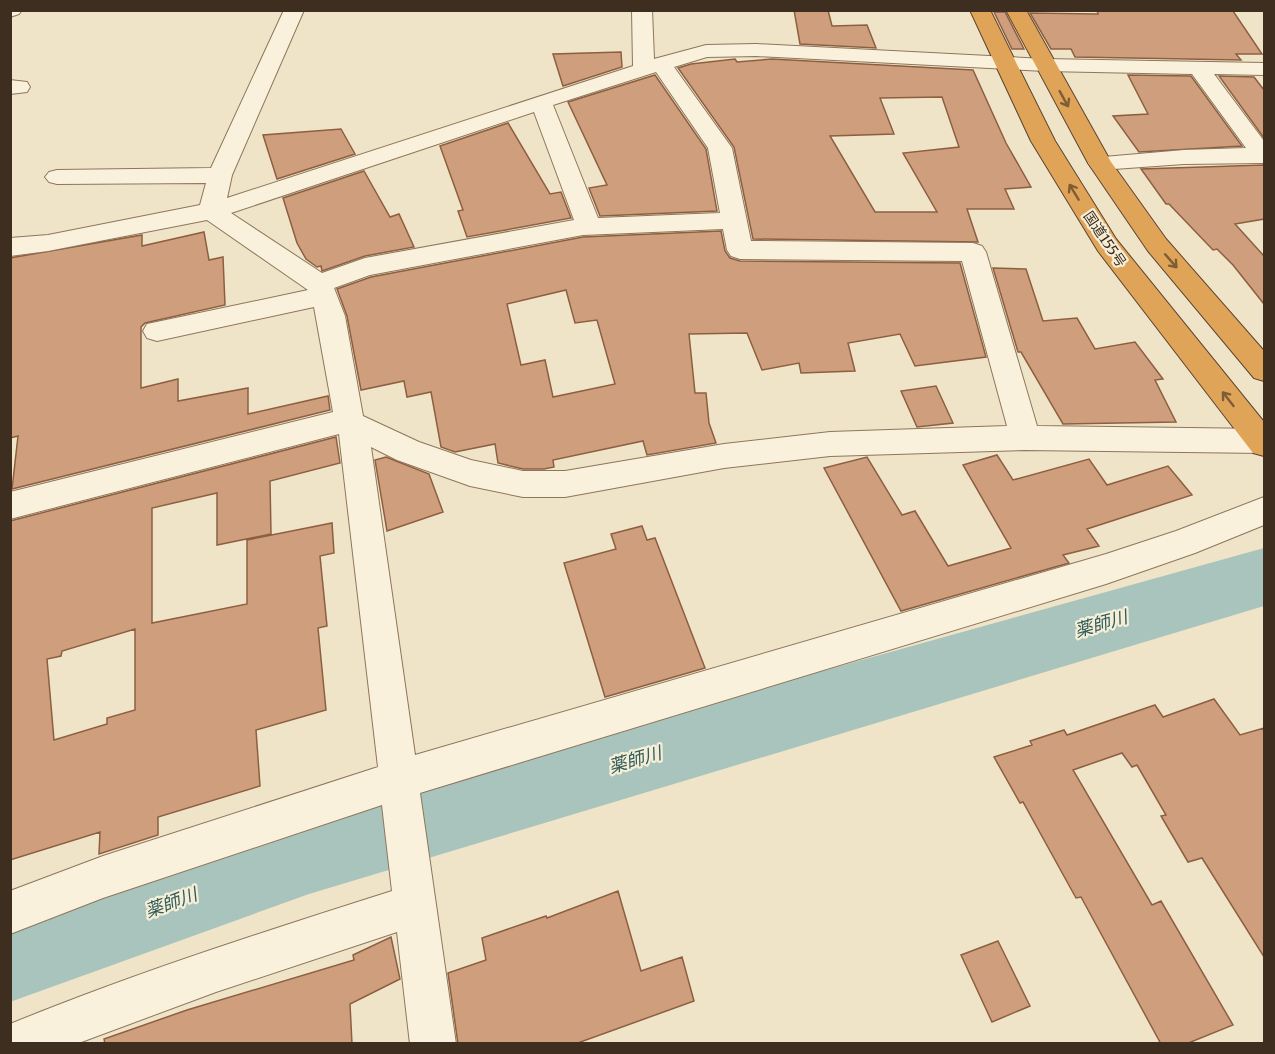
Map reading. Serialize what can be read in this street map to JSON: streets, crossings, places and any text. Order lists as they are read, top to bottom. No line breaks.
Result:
{"streets":{"highway":["国道155号"]},"water":["薬師川"]}
